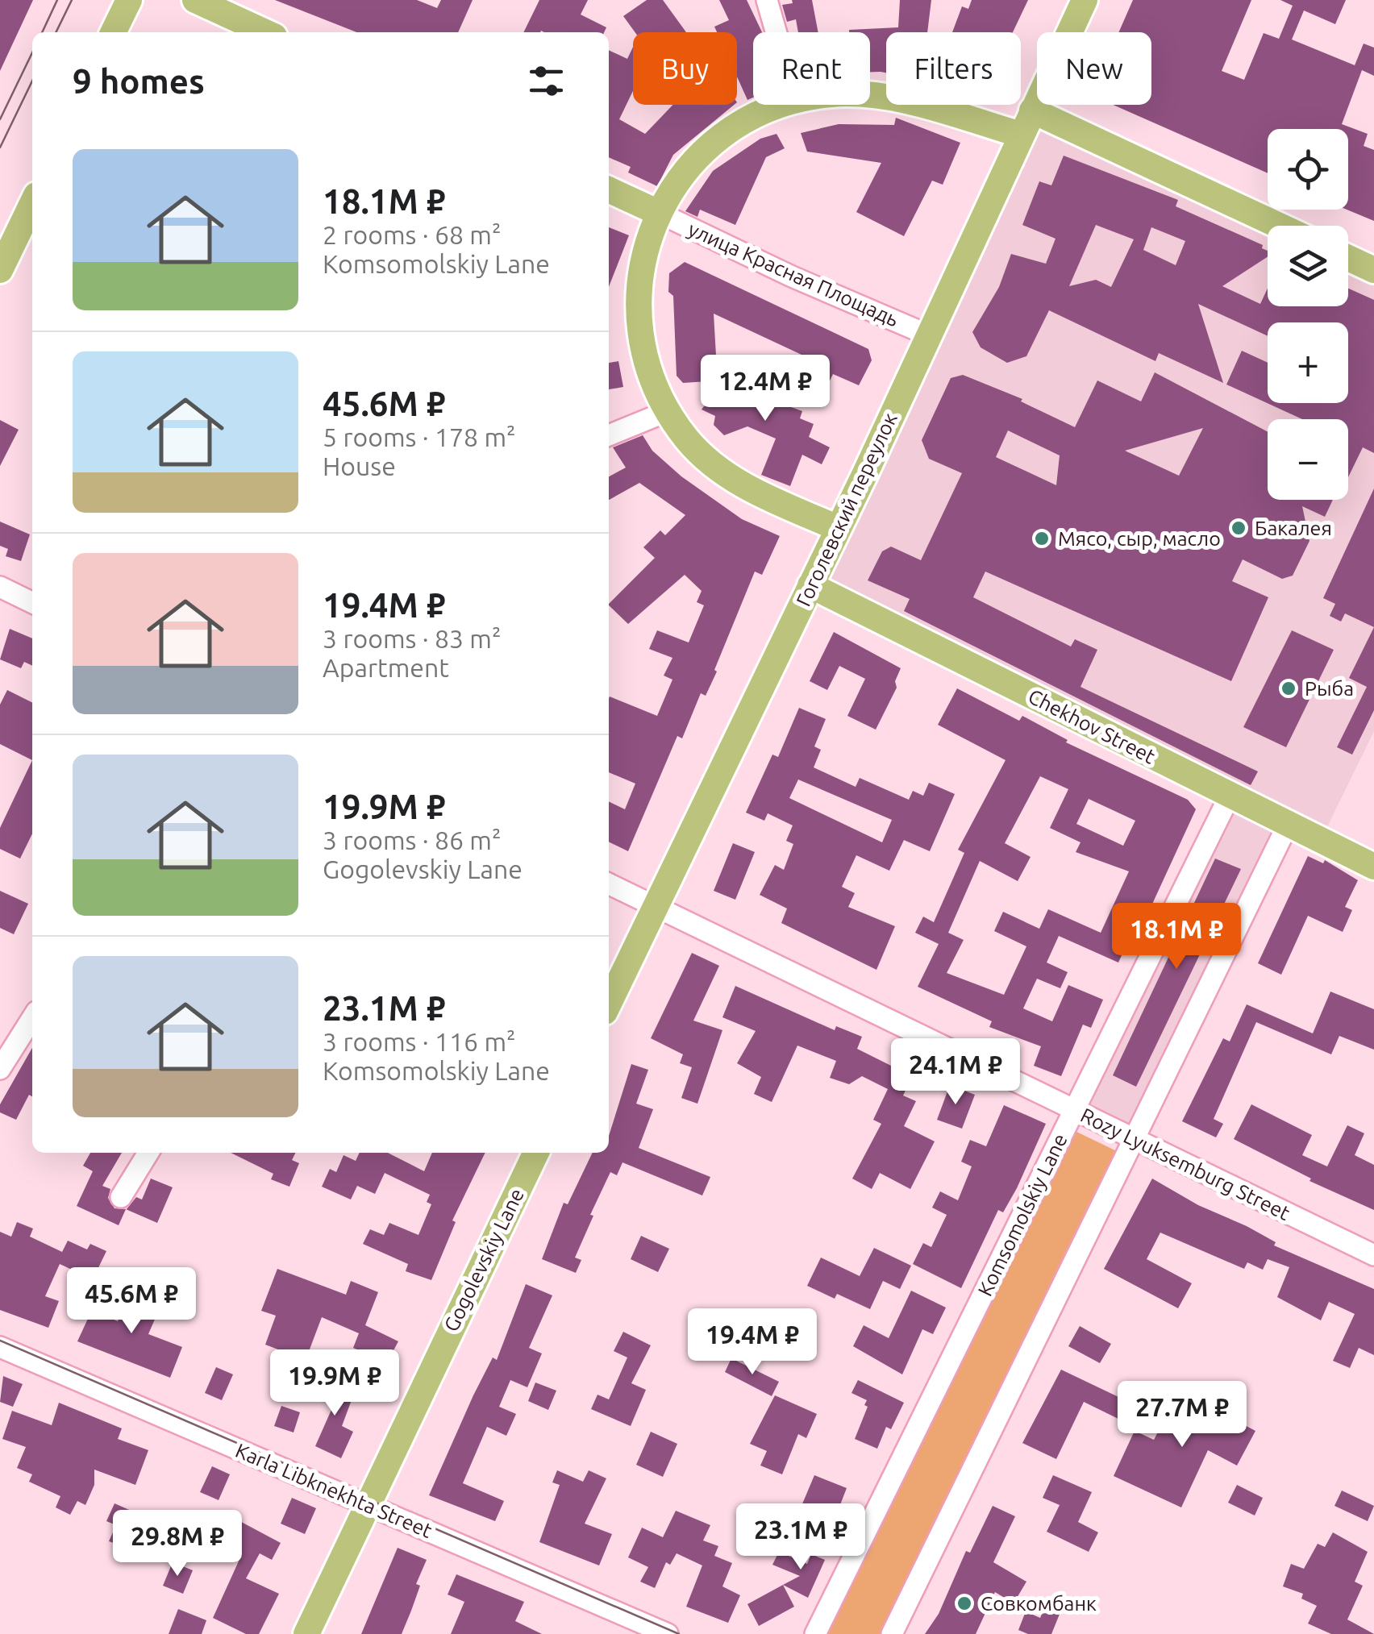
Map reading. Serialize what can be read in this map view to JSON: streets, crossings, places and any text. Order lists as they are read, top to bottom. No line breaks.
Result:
{"streets":{"main road":["Гоголевский переулок","Chekhov Street","Gogolevskiy Lane"],"street":["улица Красная Площадь","Rozy Lyuksemburg Street","Komsomolskiy Lane","Karla Libknekhta Street"]},"crossings":[["улица Красная Площадь","Гоголевский переулок"],["Гоголевский переулок","Chekhov Street"],["Гоголевский переулок","Rozy Lyuksemburg Street"],["Chekhov Street","Komsomolskiy Lane"],["Rozy Lyuksemburg Street","Komsomolskiy Lane"],["Gogolevskiy Lane","Karla Libknekhta Street"]],"places":["Бакалея","Мясо, сыр, масло","Рыба","Совкомбанк"],"page":{"chip":["Buy","Rent","Filters","New"],"heading":"9 homes","map_buttons":["+","−"],"list":[{"name":"18.1M ₽","note":"2 rooms · 68 m² · Komsomolskiy Lane"},{"name":"45.6M ₽","note":"5 rooms · 178 m² · House"},{"name":"19.4M ₽","note":"3 rooms · 83 m² · Apartment"},{"name":"19.9M ₽","note":"3 rooms · 86 m² · Gogolevskiy Lane"},{"name":"23.1M ₽","note":"3 rooms · 116 m² · Komsomolskiy Lane"}],"price":["12.4M ₽","18.1M ₽","24.1M ₽","45.6M ₽","19.4M ₽","19.9M ₽","27.7M ₽","23.1M ₽","29.8M ₽"]}}
